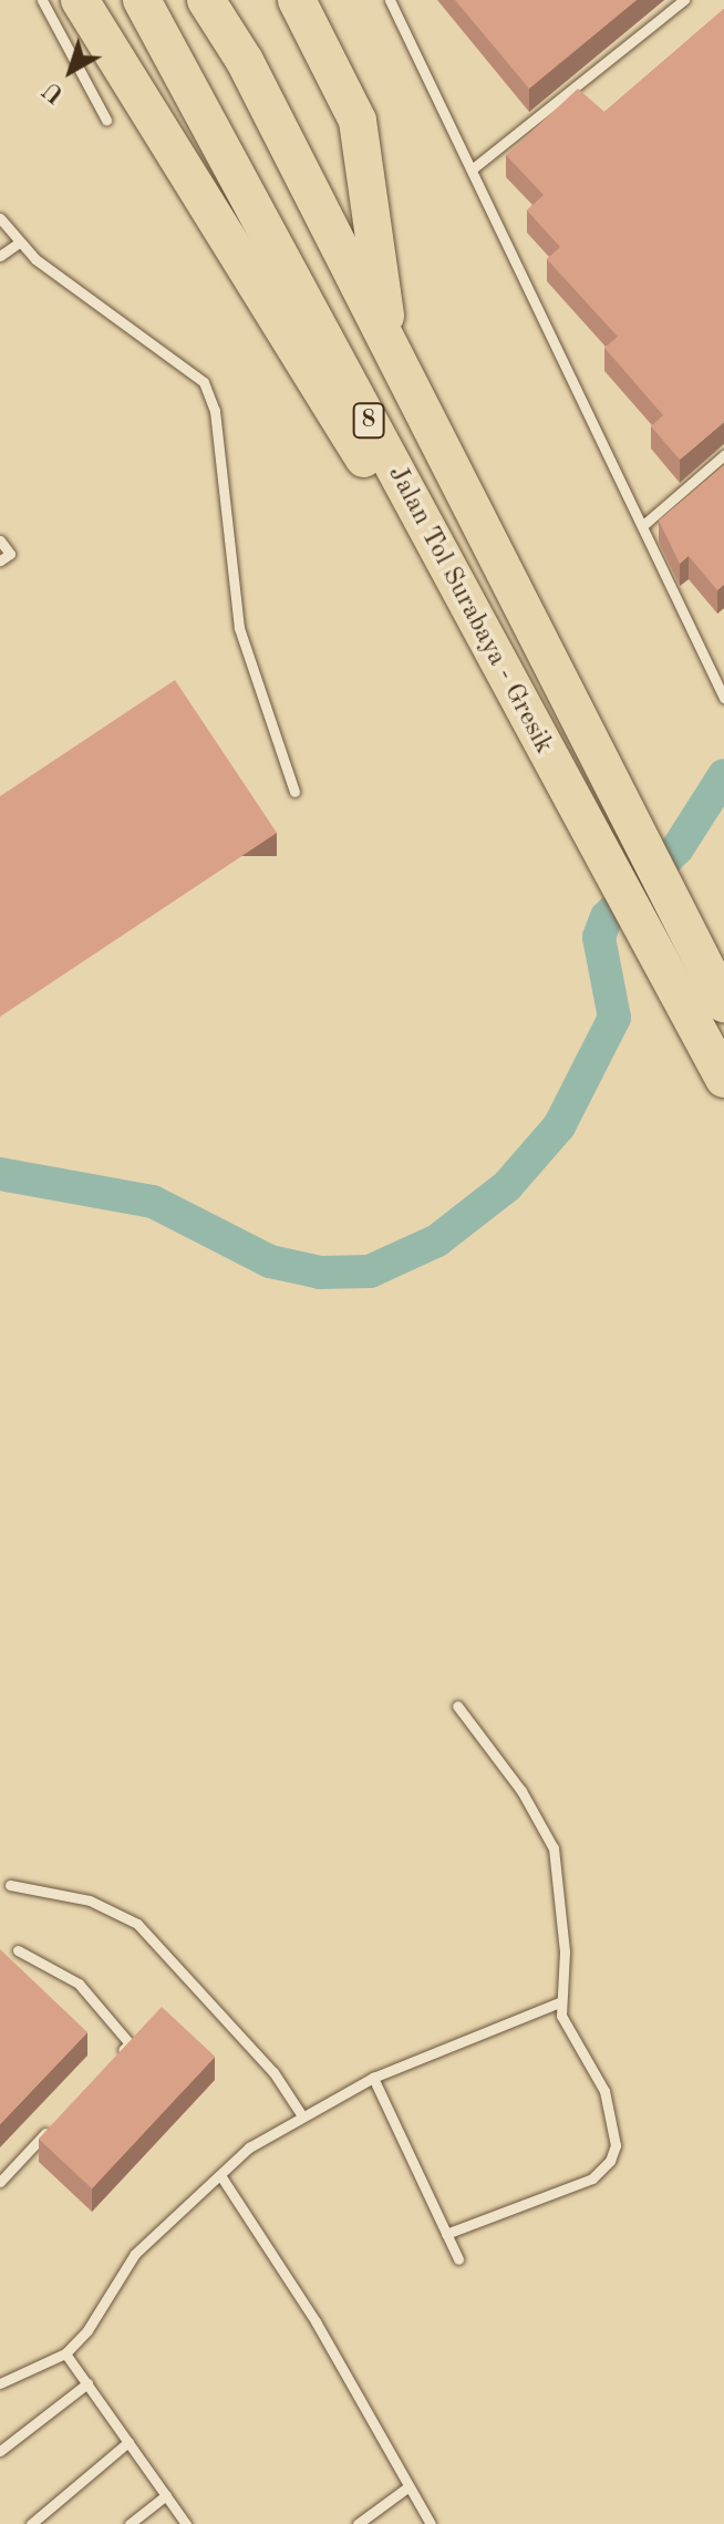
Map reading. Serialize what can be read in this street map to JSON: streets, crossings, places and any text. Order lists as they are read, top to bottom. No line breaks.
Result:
{"streets":{"highway":["8","Jalan Tol Surabaya - Gresik"]},"north":"bottom left"}
